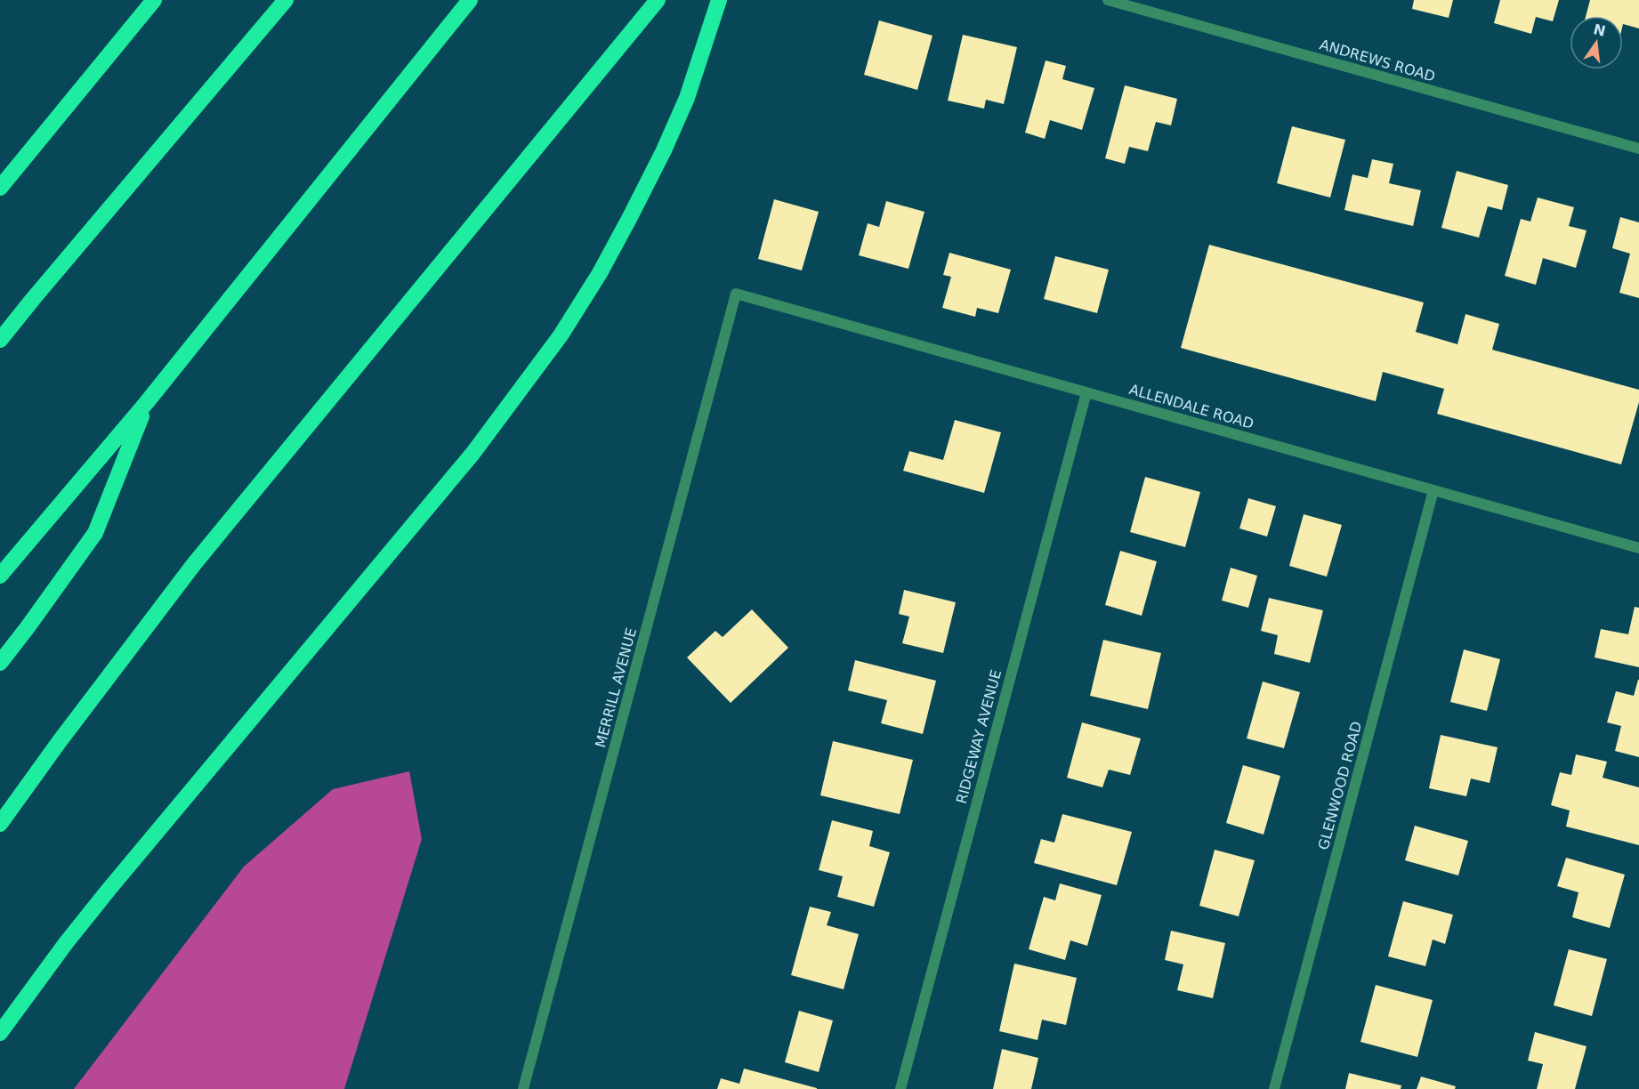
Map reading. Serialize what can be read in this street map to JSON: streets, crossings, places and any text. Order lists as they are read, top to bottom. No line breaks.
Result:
{"streets":{"street":["ANDREWS ROAD","ALLENDALE ROAD","MERRILL AVENUE","RIDGEWAY AVENUE","GLENWOOD ROAD"]},"crossings":[["ALLENDALE ROAD","MERRILL AVENUE"],["ALLENDALE ROAD","RIDGEWAY AVENUE"],["ALLENDALE ROAD","GLENWOOD ROAD"]],"north":"top"}
